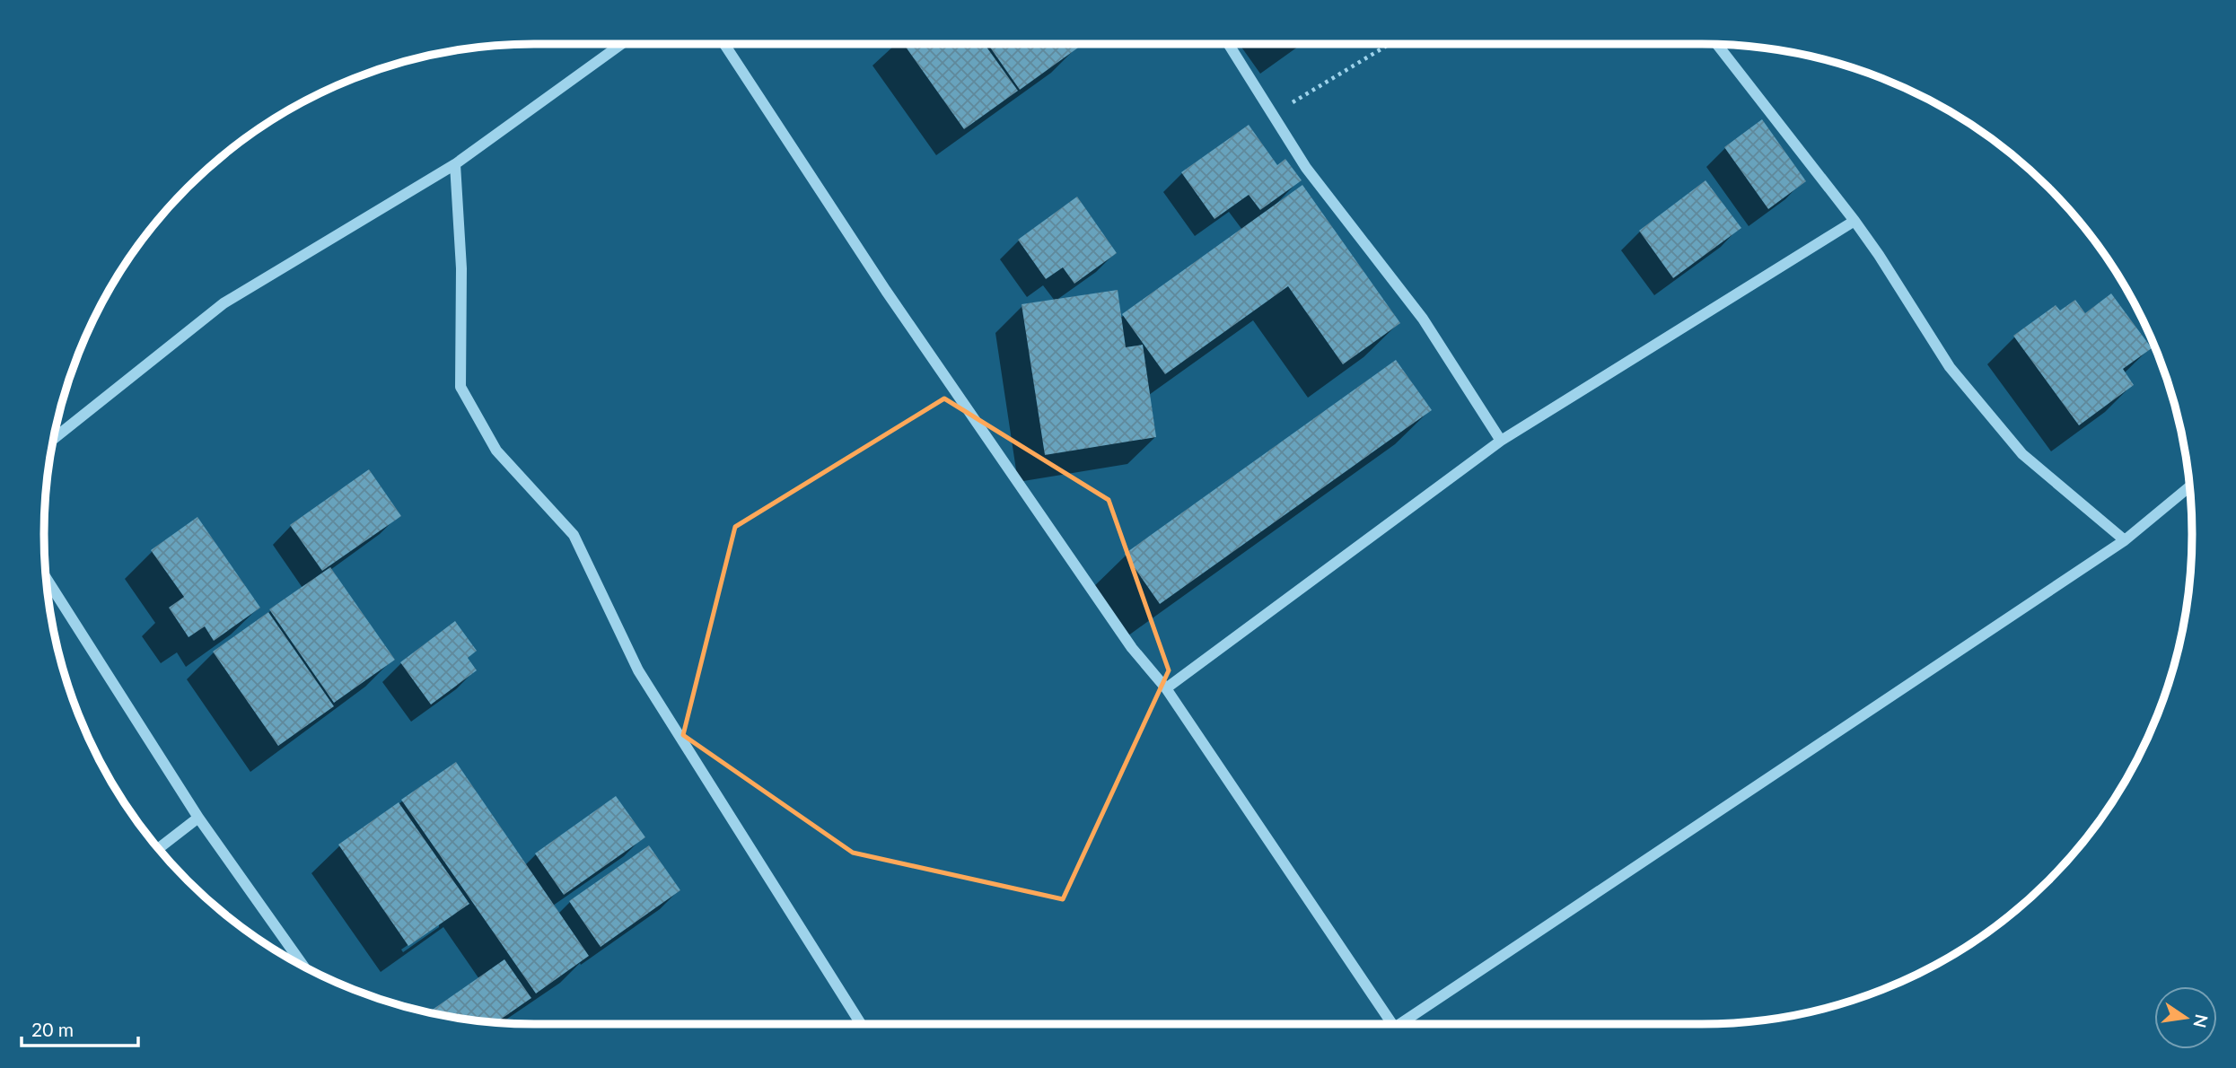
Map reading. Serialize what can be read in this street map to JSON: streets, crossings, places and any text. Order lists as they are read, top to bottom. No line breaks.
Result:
{"scale_bar":"20 m","north":"right"}
